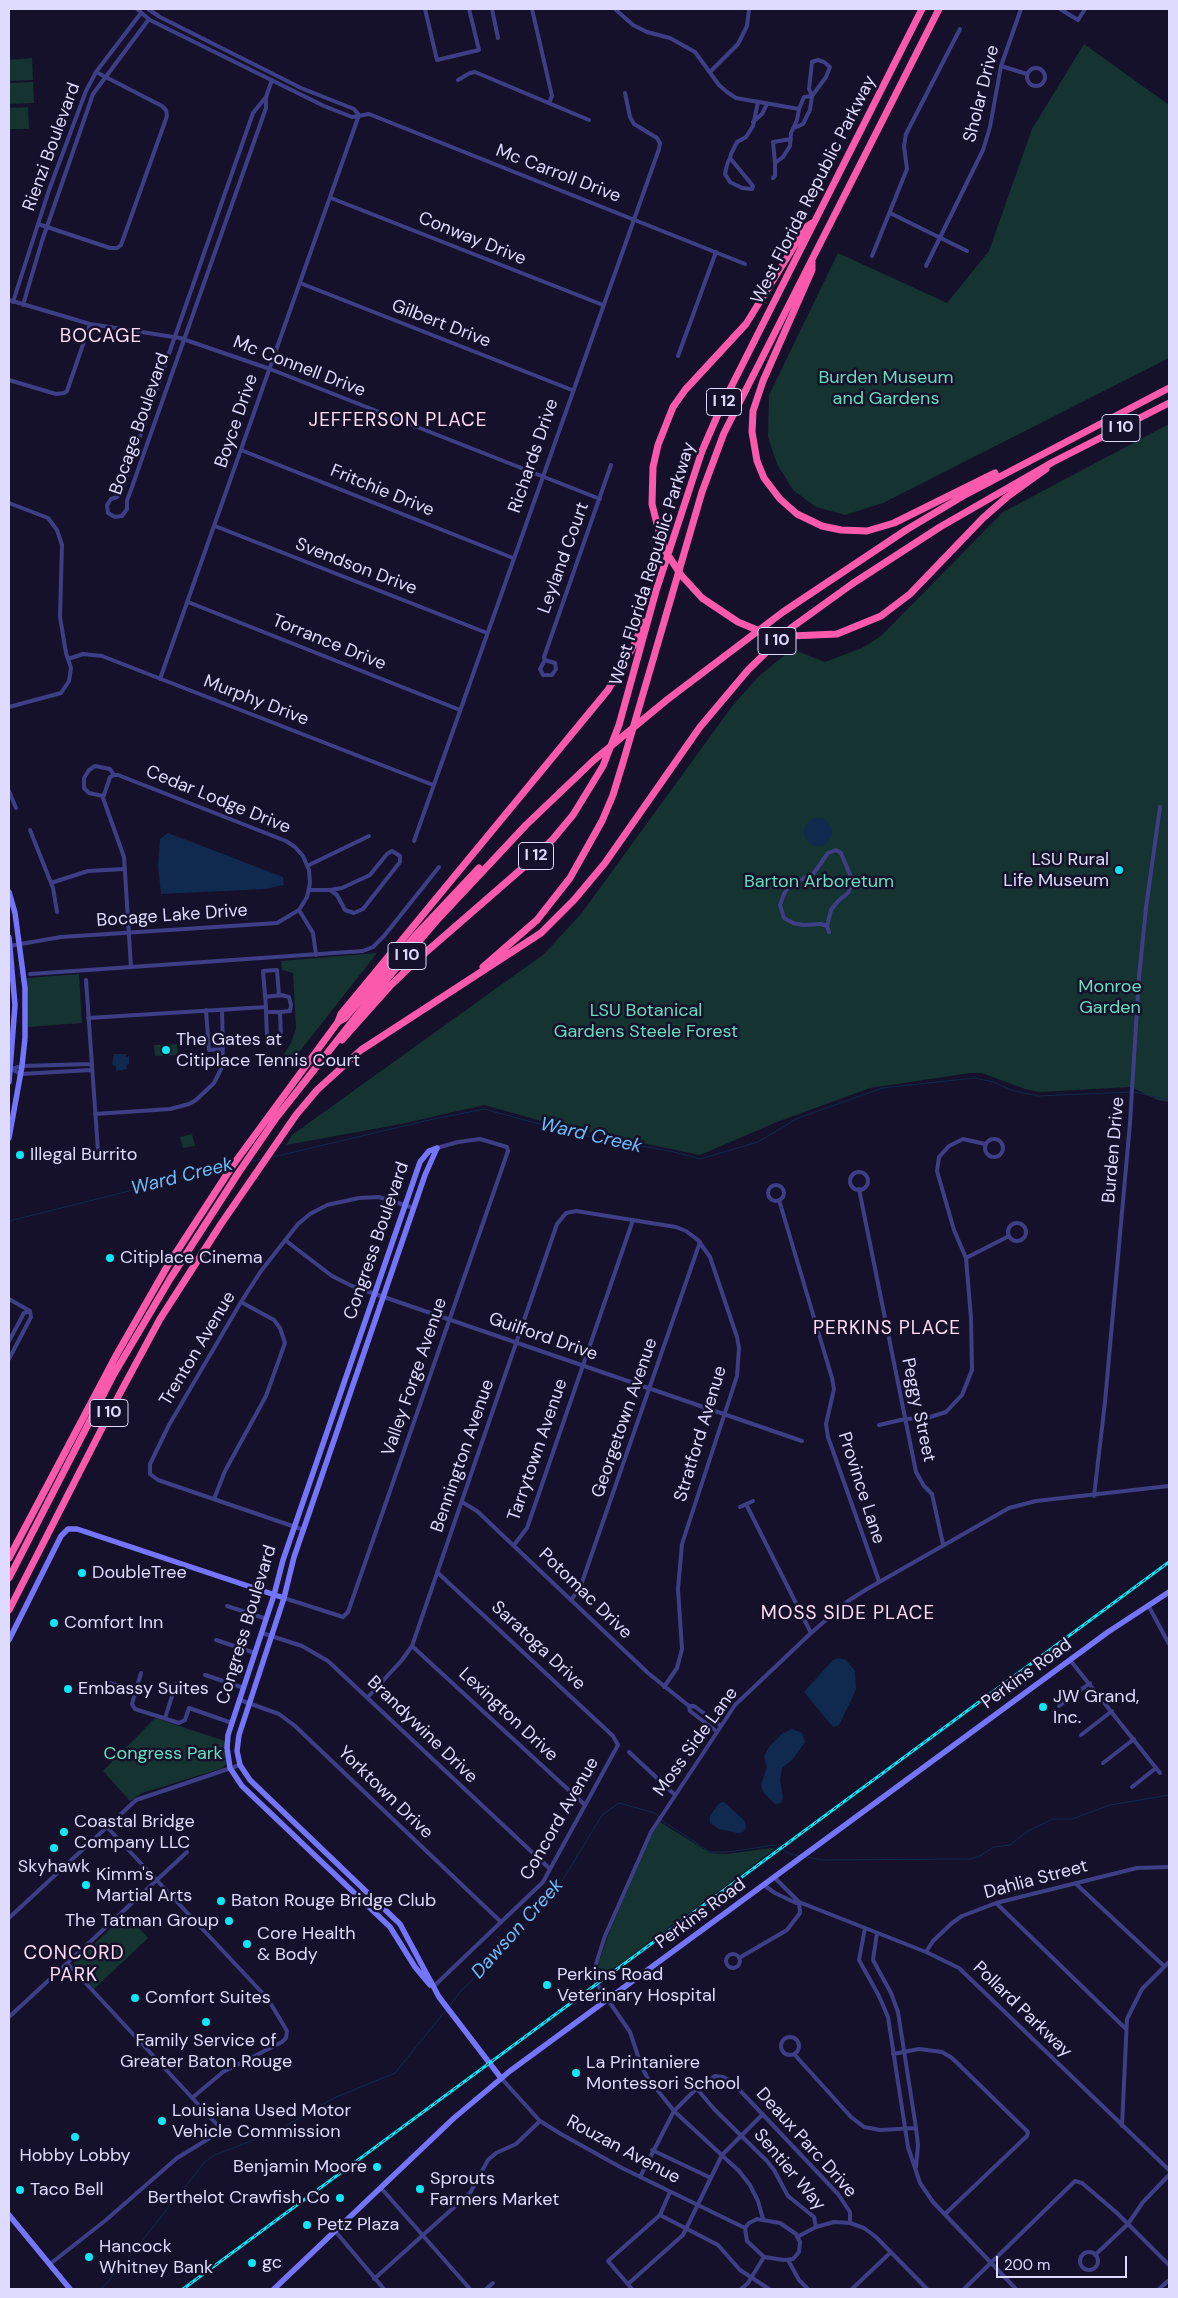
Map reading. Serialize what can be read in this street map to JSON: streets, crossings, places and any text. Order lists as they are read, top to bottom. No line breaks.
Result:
{"streets":{"highway":["West Florida Republic Parkway","I 12","I 10"],"street":["Sholar Drive","Rienzi Boulevard","Mc Carroll Drive","Conway Drive","Gilbert Drive","Mc Connell Drive","Boyce Drive","Bocage Boulevard","Richards Drive","Fritchie Drive","Leyland Court","Svendson Drive","Torrance Drive","Murphy Drive","Cedar Lodge Drive","Bocage Lake Drive","Burden Drive","Congress Boulevard","Guilford Drive","Trenton Avenue","Valley Forge Avenue","Peggy Street","Georgetown Avenue","Stratford Avenue","Tarrytown Avenue","Bennington Avenue","Province Lane","Potomac Drive","Saratoga Drive","Perkins Road","Lexington Drive","Brandywine Drive","Moss Side Lane","Yorktown Drive","Concord Avenue","Dahlia Street","Pollard Parkway","Deaux Parc Drive","Rouzan Avenue","Sentier Way"]},"crossings":[["Rienzi Boulevard","Mc Carroll Drive"],["Rienzi Boulevard","Mc Connell Drive"],["Mc Carroll Drive","Boyce Drive"],["Mc Carroll Drive","Bocage Boulevard"],["Mc Carroll Drive","Richards Drive"],["West Florida Republic Parkway","I 10"],["Conway Drive","Boyce Drive"],["Conway Drive","Richards Drive"],["Gilbert Drive","Boyce Drive"],["Gilbert Drive","Richards Drive"],["Mc Connell Drive","Boyce Drive"],["Mc Connell Drive","Bocage Boulevard"],["Mc Connell Drive","Richards Drive"],["Mc Connell Drive","Leyland Court"],["Boyce Drive","Fritchie Drive"],["Boyce Drive","Svendson Drive"],["Boyce Drive","Torrance Drive"],["Boyce Drive","Murphy Drive"],["Richards Drive","Fritchie Drive"],["Richards Drive","Svendson Drive"],["Richards Drive","Torrance Drive"],["Richards Drive","Murphy Drive"],["Burden Drive","Moss Side Lane"],["Congress Boulevard","Guilford Drive"],["Congress Boulevard","Trenton Avenue"],["Congress Boulevard","Valley Forge Avenue"],["Congress Boulevard","Perkins Road"],["Congress Boulevard","Brandywine Drive"],["Congress Boulevard","Yorktown Drive"],["Congress Boulevard","Concord Avenue"],["Congress Boulevard","Rouzan Avenue"],["Guilford Drive","Trenton Avenue"],["Guilford Drive","Valley Forge Avenue"],["Guilford Drive","Georgetown Avenue"],["Guilford Drive","Stratford Avenue"],["Guilford Drive","Tarrytown Avenue"],["Guilford Drive","Bennington Avenue"],["Peggy Street","Moss Side Lane"],["Georgetown Avenue","Stratford Avenue"],["Georgetown Avenue","Potomac Drive"],["Stratford Avenue","Tarrytown Avenue"],["Stratford Avenue","Bennington Avenue"],["Stratford Avenue","Potomac Drive"],["Tarrytown Avenue","Potomac Drive"],["Bennington Avenue","Potomac Drive"],["Bennington Avenue","Saratoga Drive"],["Bennington Avenue","Lexington Drive"],["Bennington Avenue","Brandywine Drive"],["Province Lane","Moss Side Lane"],["Potomac Drive","Moss Side Lane"],["Saratoga Drive","Concord Avenue"],["Perkins Road","Moss Side Lane"],["Perkins Road","Pollard Parkway"],["Perkins Road","Rouzan Avenue"],["Lexington Drive","Concord Avenue"],["Brandywine Drive","Concord Avenue"],["Moss Side Lane","Deaux Parc Drive"],["Moss Side Lane","Rouzan Avenue"],["Yorktown Drive","Concord Avenue"],["Dahlia Street","Pollard Parkway"],["Deaux Parc Drive","Rouzan Avenue"],["Deaux Parc Drive","Sentier Way"]],"districts":["BOCAGE","JEFFERSON PLACE","PERKINS PLACE","MOSS SIDE PLACE","CONCORD PARK"],"water":["Ward Creek","Dawson Creek"],"parks":["Burden Museum and Gardens","Barton Arboretum","Monroe Garden","LSU Botanical Gardens Steele Forest","Congress Park"],"places":["LSU Rural Life Museum","The Gates at Citiplace Tennis Court","Illegal Burrito","Citiplace Cinema","DoubleTree","Comfort Inn","Embassy Suites","JW Grand, Inc.","Coastal Bridge Company LLC","Skyhawk","Kimm's Martial Arts","Baton Rouge Bridge Club","The Tatman Group","Core Health & Body","Perkins Road Veterinary Hospital","Comfort Suites","Family Service of Greater Baton Rouge","La Printaniere Montessori School","Louisiana Used Motor Vehicle Commission","Hobby Lobby","Benjamin Moore","Sprouts Farmers Market","Taco Bell","Berthelot Crawfish Co","Petz Plaza","Hancock Whitney Bank","gc"],"scale_bar":"200 m"}
